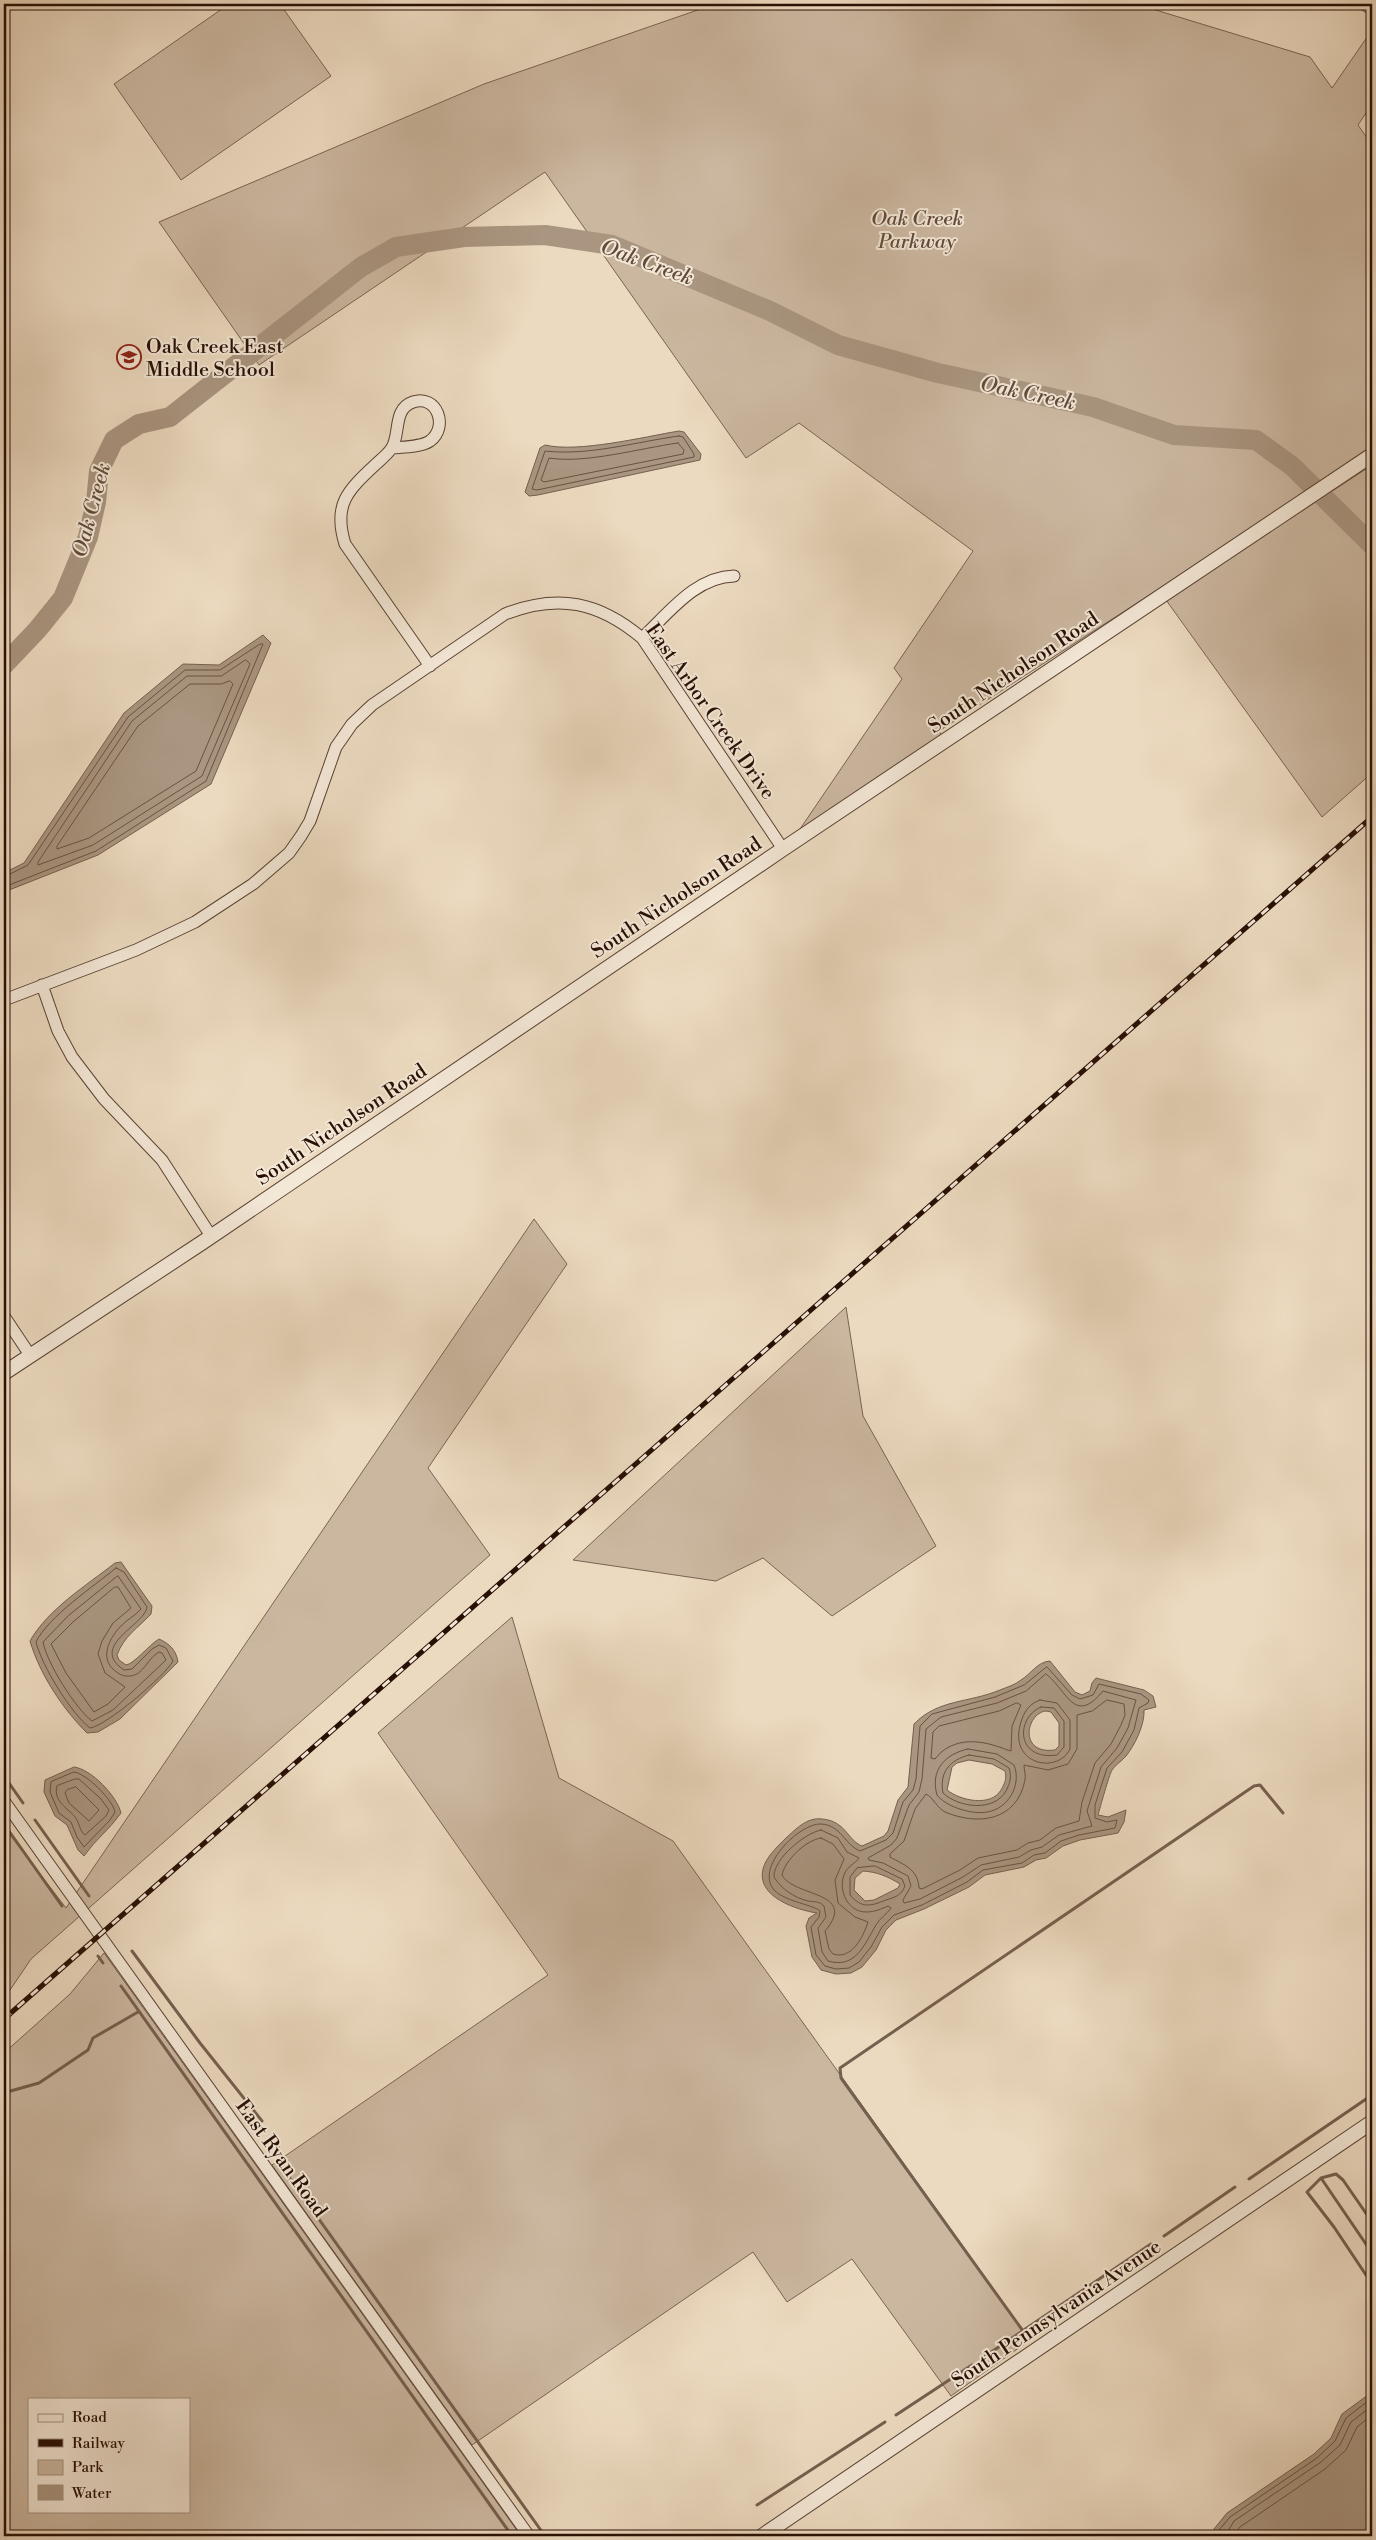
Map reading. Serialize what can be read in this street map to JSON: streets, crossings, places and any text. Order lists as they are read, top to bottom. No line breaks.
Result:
{"streets":{"street":["South Nicholson Road","East Arbor Creek Drive","East Ryan Road","South Pennsylvania Avenue"]},"crossings":[["South Nicholson Road","East Arbor Creek Drive"]],"water":["Oak Creek"],"parks":["Oak Creek Parkway"],"places":{"school or university":["Oak Creek East Middle School"]},"legend":["Road","Railway","Park","Water"]}
